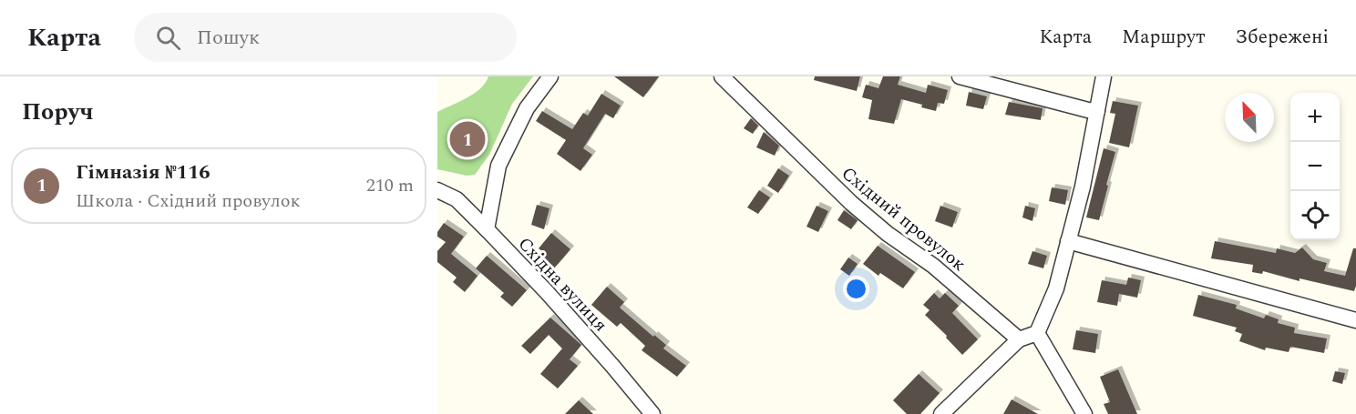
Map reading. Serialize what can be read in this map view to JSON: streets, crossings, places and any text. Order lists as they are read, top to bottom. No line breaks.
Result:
{"streets":{"street":["Східний провулок","Східна вулиця"]},"north":"top left","page":{"header":"Карта","search":"Пошук","nav":["Карта","Маршрут","Збережені"],"heading":"Поруч","map_buttons":["+","−"],"pins":"1","list":[{"mark":"1","name":"Гімназія №116","note":"Школа · Східний провулок","value":"210 m"}]}}
